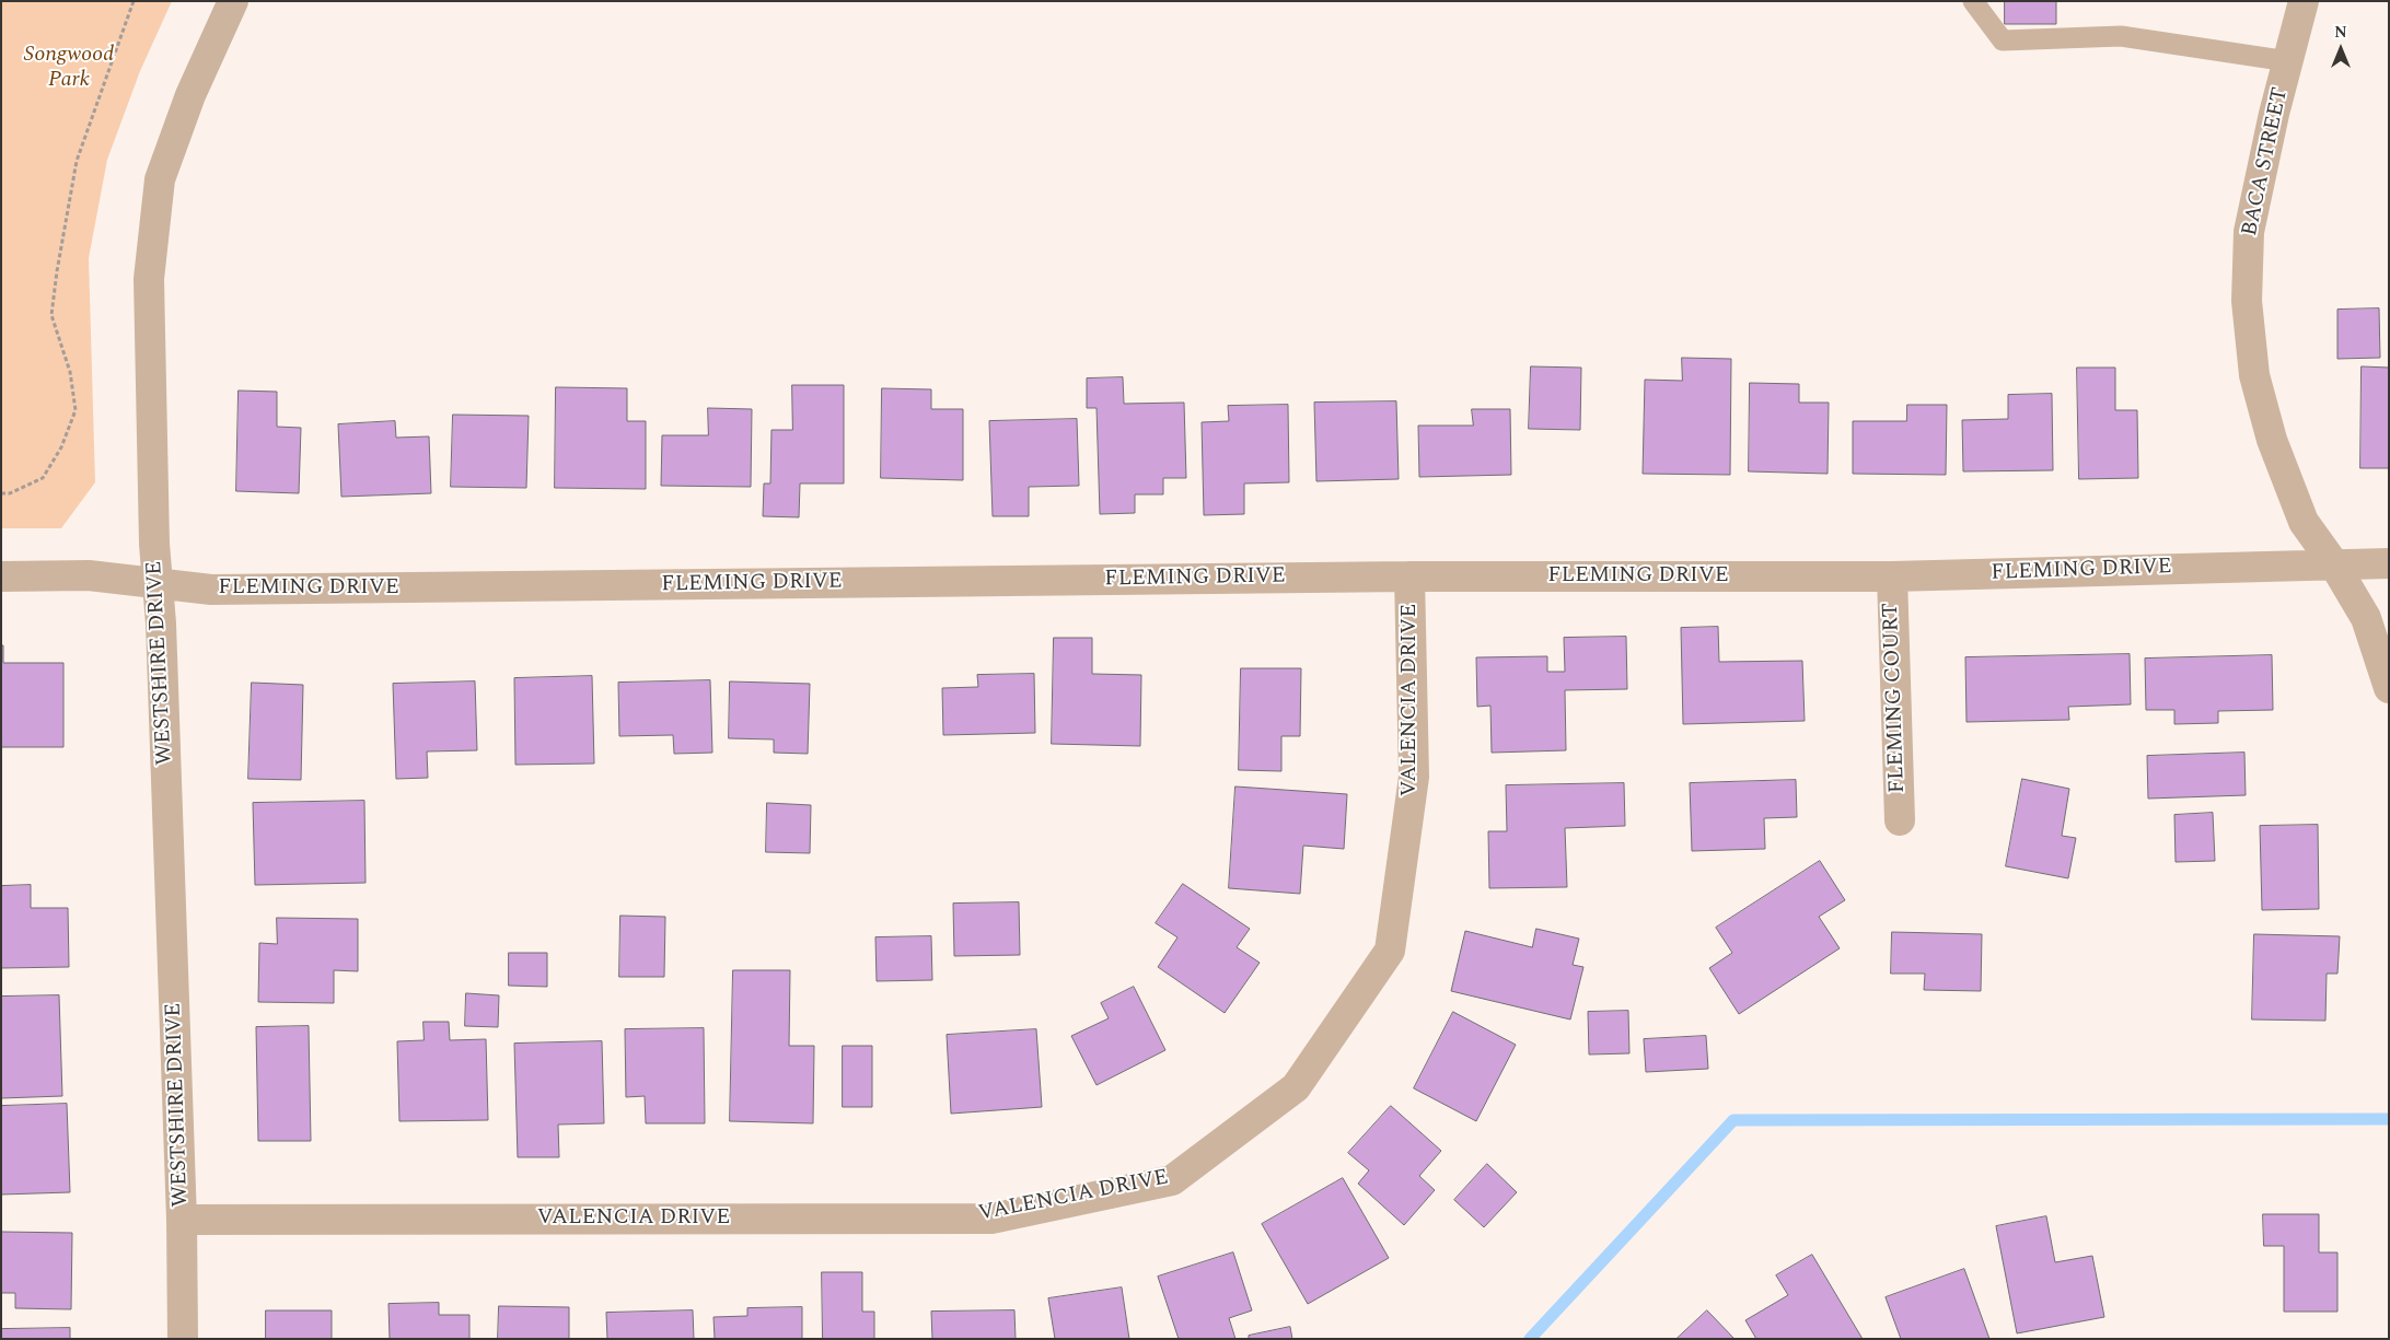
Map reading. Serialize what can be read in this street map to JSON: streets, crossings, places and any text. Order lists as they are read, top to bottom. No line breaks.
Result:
{"streets":{"street":["BACA STREET","FLEMING DRIVE","WESTSHIRE DRIVE","FLEMING COURT","VALENCIA DRIVE"]},"crossings":[["BACA STREET","FLEMING DRIVE"],["FLEMING DRIVE","WESTSHIRE DRIVE"],["FLEMING DRIVE","FLEMING COURT"],["FLEMING DRIVE","VALENCIA DRIVE"],["WESTSHIRE DRIVE","VALENCIA DRIVE"]],"parks":["Songwood Park"],"north":"top"}
